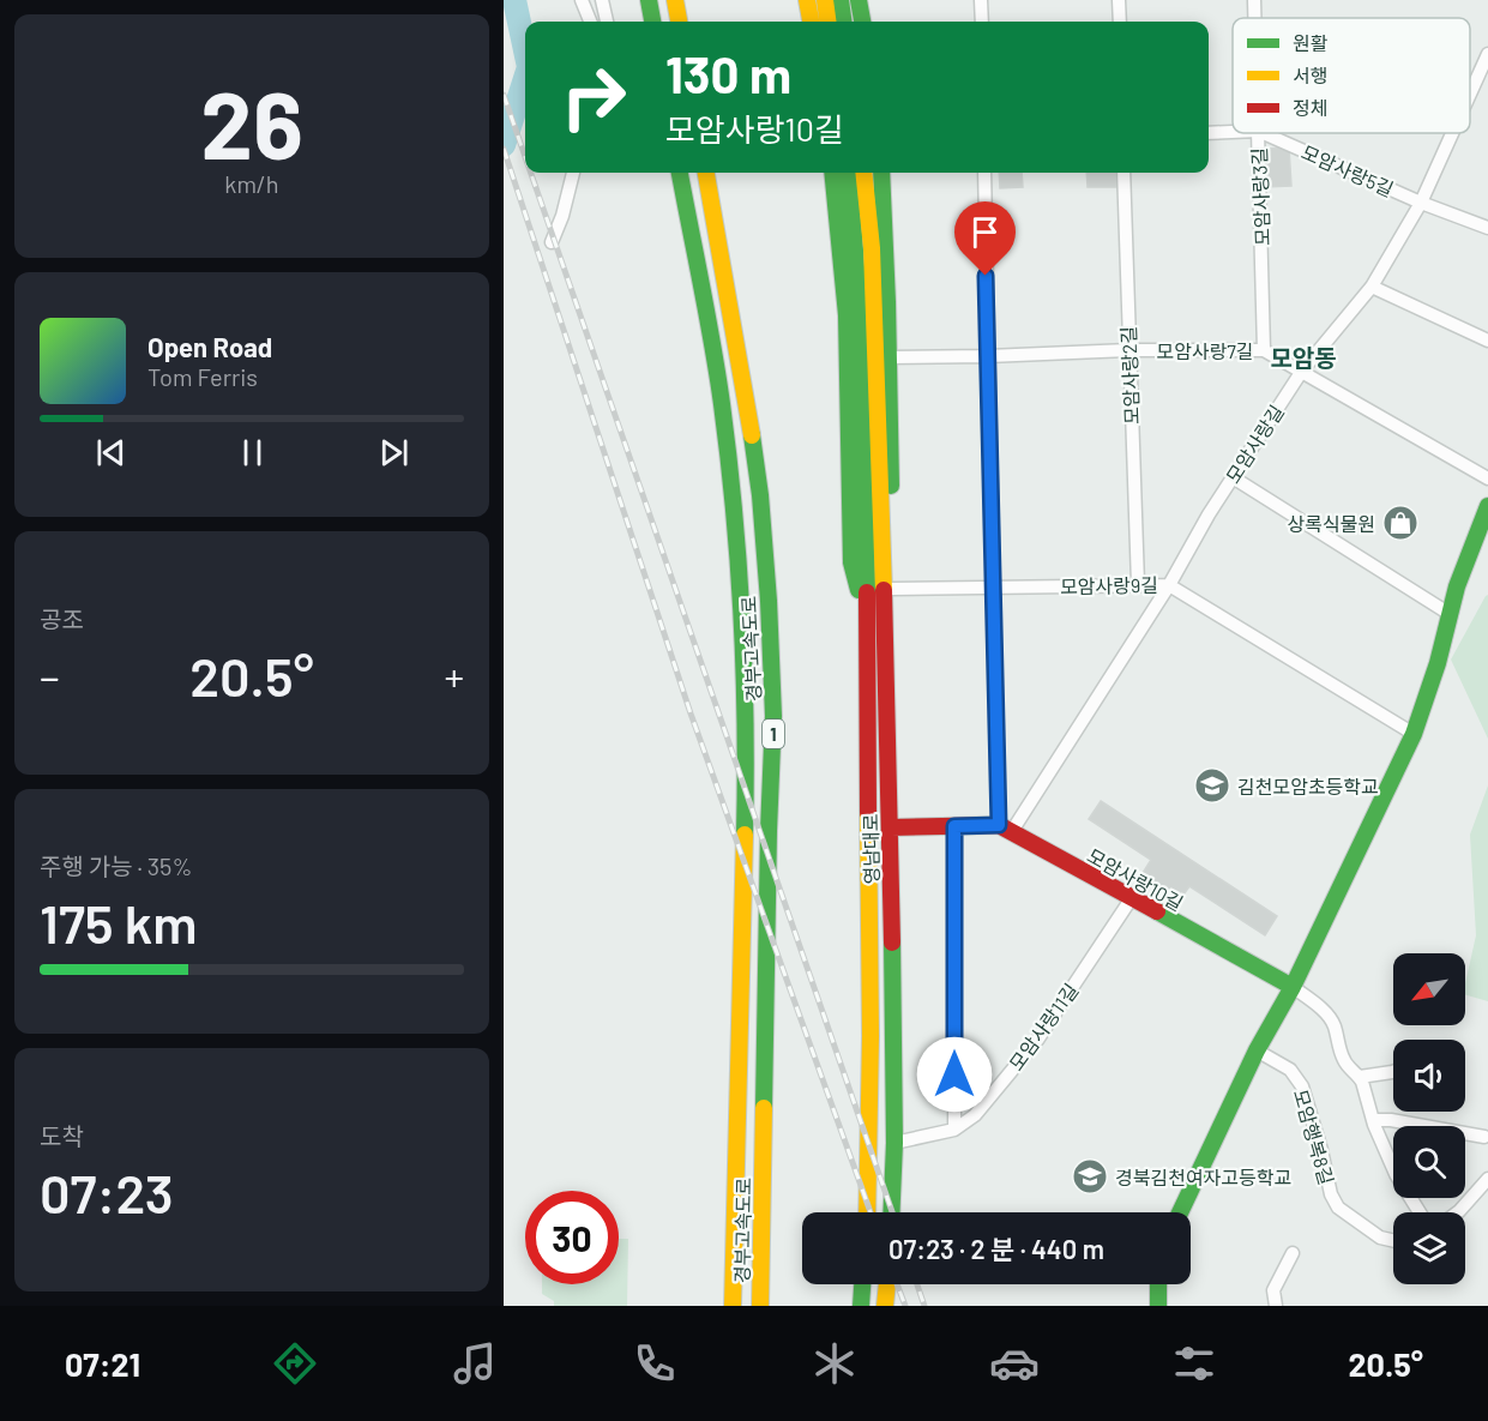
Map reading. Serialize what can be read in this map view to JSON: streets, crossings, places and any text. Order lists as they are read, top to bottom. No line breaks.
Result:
{"streets":{"main road":["경부고속도로","1","영남대로","모암사랑10길"],"street":["모암사랑5길","모암사랑3길","모암사랑7길","모암사랑2길","모암사랑길","모암사랑9길","모암사랑11길","모암행복8길"]},"crossings":[["모암사랑5길","모암사랑길"],["모암사랑3길","모암사랑7길"],["모암사랑7길","모암사랑2길"],["모암사랑7길","모암사랑길"],["모암사랑2길","모암사랑9길"],["모암사랑길","모암사랑9길"],["모암사랑길","모암사랑10길"],["영남대로","모암사랑11길"],["모암사랑10길","모암사랑11길"]],"districts":["모암동"],"places":{"shop":["상록식물원"],"school or university":["김천모암초등학교","경북김천여자고등학교"]},"legend":["원활","서행","정체"],"north":"bottom left","page":{"tile":[["26","km/h"],"공조",["주행 가능 · 35%","175 km"],["도착","07:23"]],"turn":["130 m","모암사랑10길"],"song":["Open Road","Tom Ferris"],"heat":["−","20.5°","+"],"limit":"30","trip":"07:23 · 2 분 · 440 m","tabs":["07:21","20.5°"]}}
